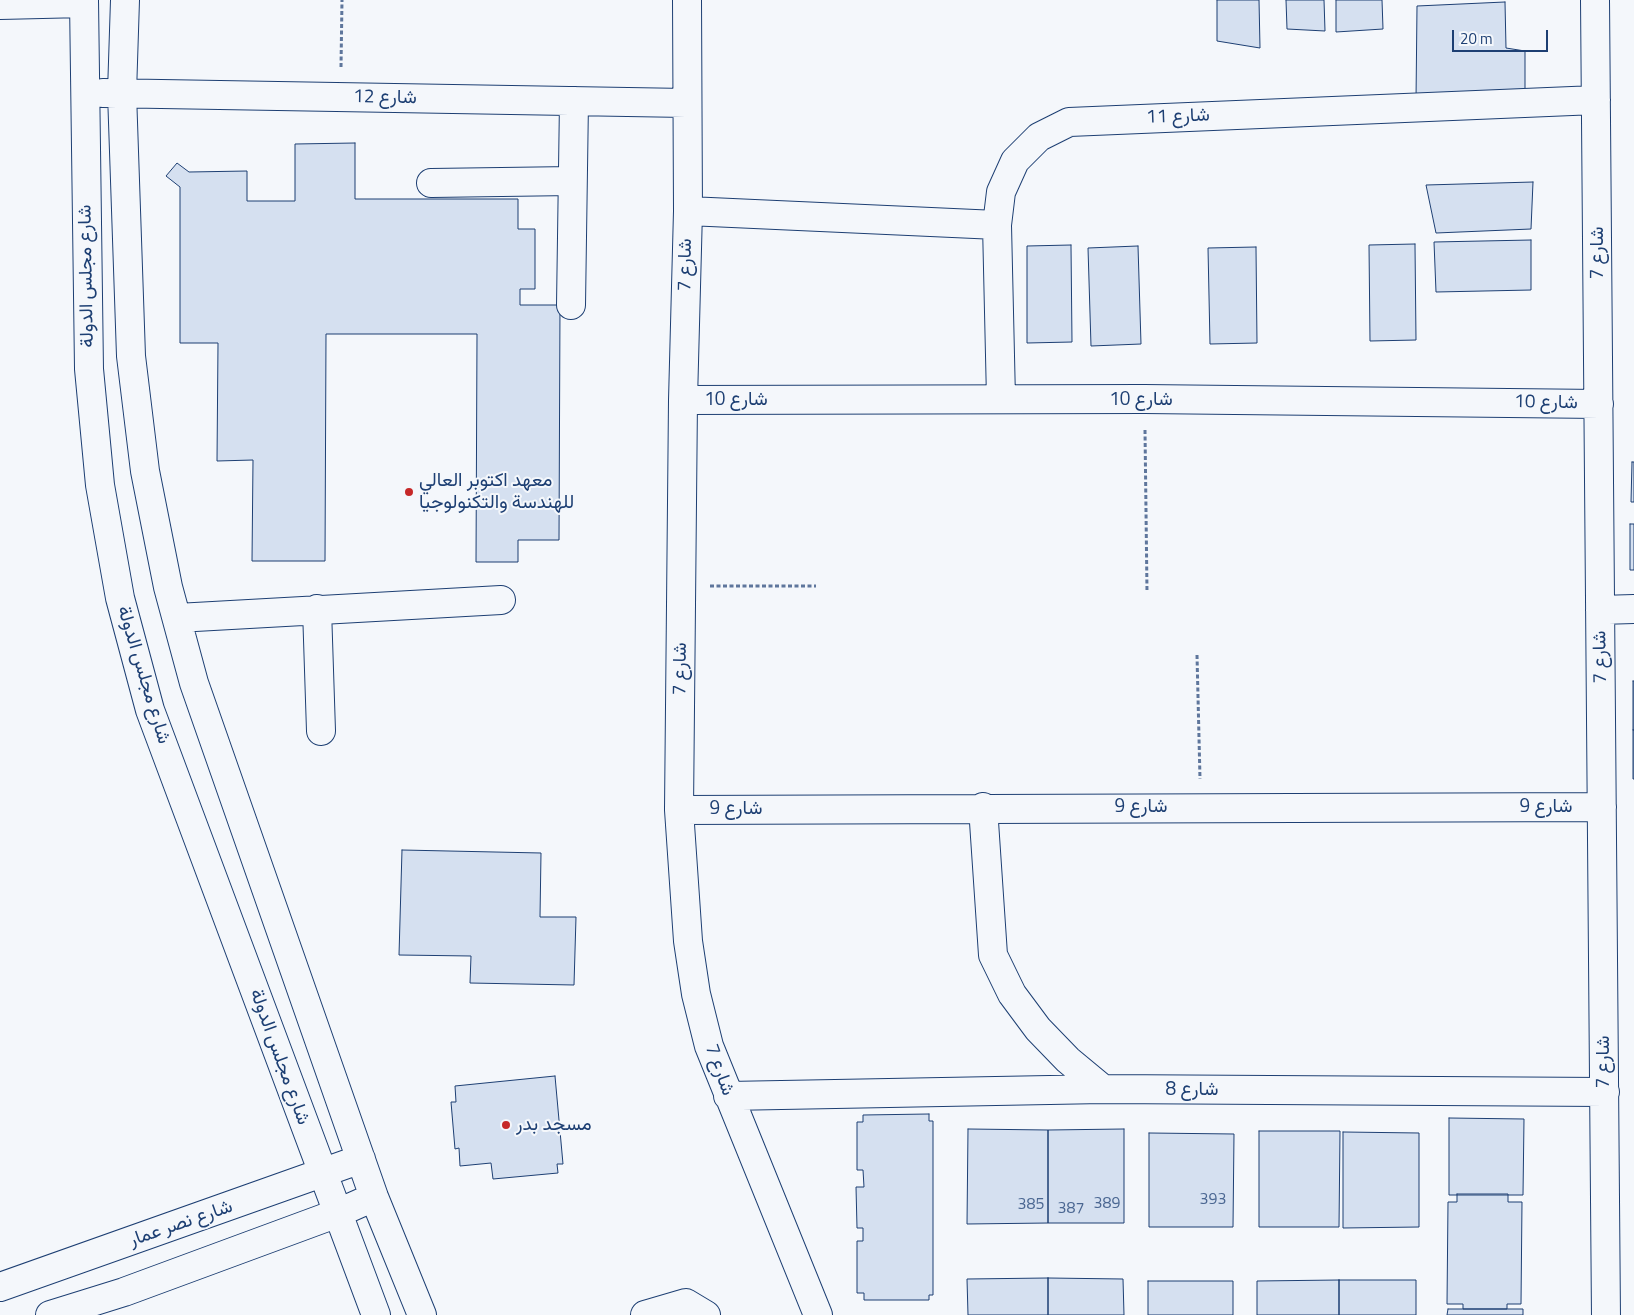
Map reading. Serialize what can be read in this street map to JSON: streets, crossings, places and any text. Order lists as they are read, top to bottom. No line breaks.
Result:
{"streets":{"street":["شارع 12","شارع 11","شارع 7","شارع مجلس الدولة","شارع 10","شارع 9","شارع 8","شارع نصر عمار"]},"crossings":[["شارع 12","شارع 7"],["شارع 12","شارع مجلس الدولة"],["شارع 11","شارع 7"],["شارع 11","شارع 10"],["شارع 7","شارع 10"],["شارع 7","شارع 9"],["شارع 7","شارع 8"],["شارع مجلس الدولة","شارع نصر عمار"]],"places":["معهد اكتوبر العالي للهندسة والتكنولوجيا","مسجد بدر"],"house_numbers":["393","389","385","387"],"scale_bar":"20 m"}
